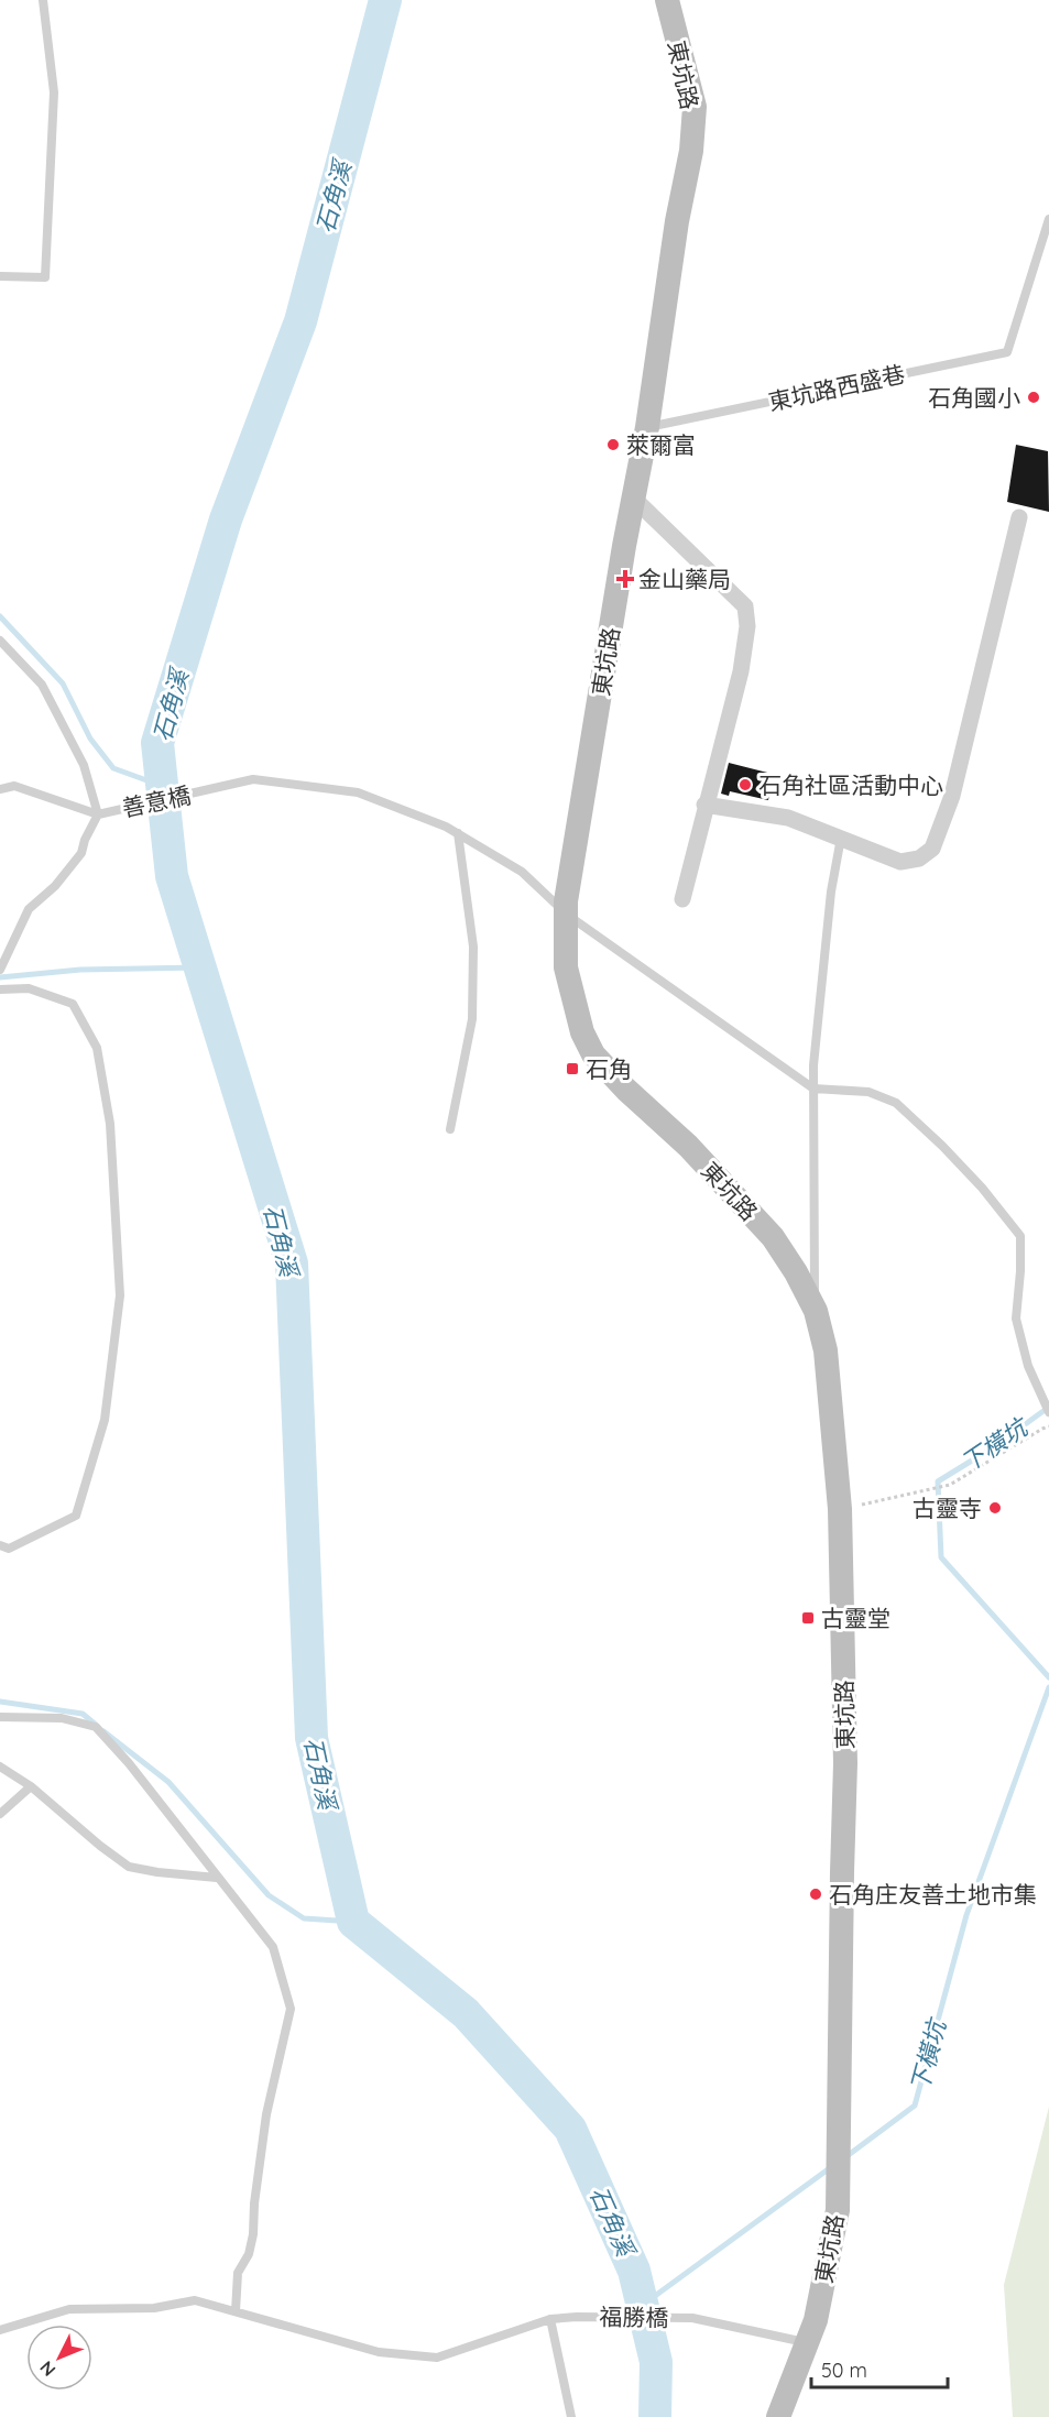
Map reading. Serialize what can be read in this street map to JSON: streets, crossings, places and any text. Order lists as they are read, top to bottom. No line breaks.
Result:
{"streets":{"street":["東坑路"],"lane":["東坑路西盛巷","善意橋","福勝橋"]},"crossings":[["東坑路","東坑路西盛巷"],["東坑路","善意橋"],["東坑路","福勝橋"]],"water":["石角溪","下橫坑"],"places":{"other":["石角國小","萊爾富","石角社區活動中心","古靈寺","石角庄友善土地市集"],"health":["金山藥局"],"transit":["石角","古靈堂"]},"scale_bar":"50 m","north":"bottom left"}
